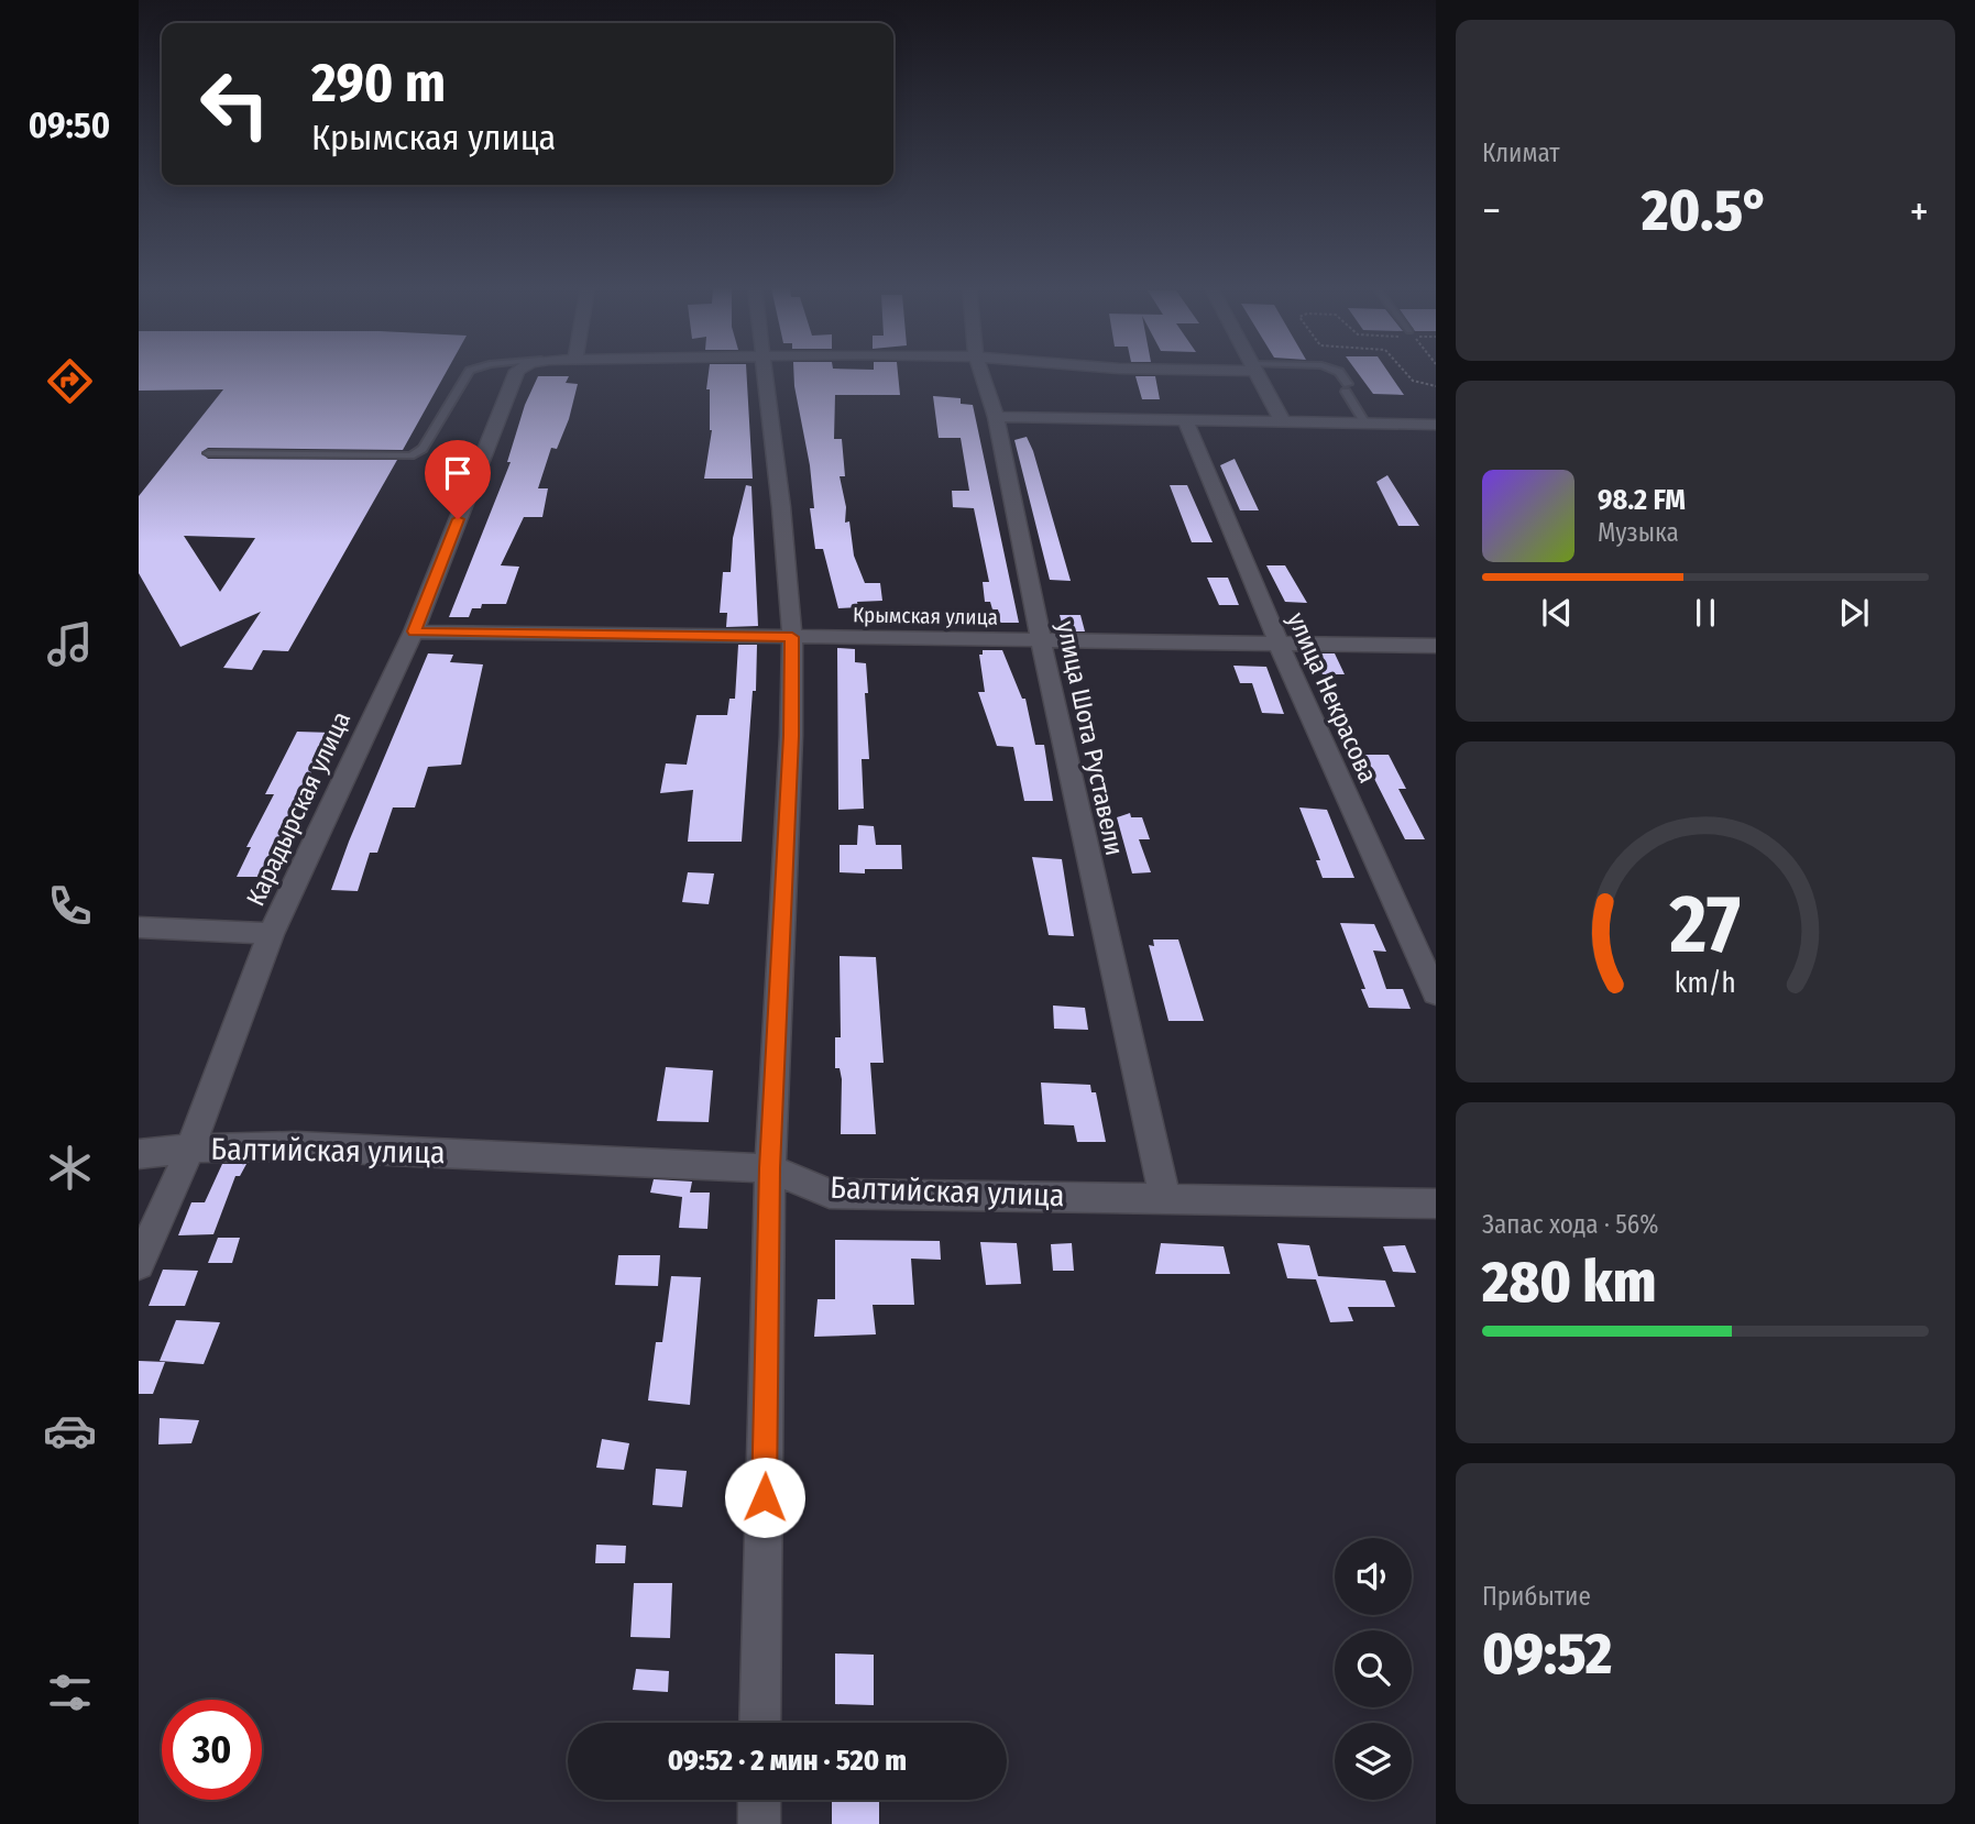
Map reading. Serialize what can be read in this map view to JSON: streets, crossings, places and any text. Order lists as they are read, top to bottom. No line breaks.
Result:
{"streets":{"street":["Крымская улица","улица Некрасова","улица Шота Руставели","Карадырская улица","Балтийская улица"]},"crossings":[["Крымская улица","улица Некрасова"],["Крымская улица","улица Шота Руставели"],["Крымская улица","Карадырская улица"],["улица Шота Руставели","Балтийская улица"],["Карадырская улица","Балтийская улица"]],"page":{"tabs":"09:50","tile":["Климат",["Запас хода · 56%","280 km"],["Прибытие","09:52"]],"turn":["290 m","Крымская улица"],"heat":["−","20.5°","+"],"song":["98.2 FM","Музыка"],"limit":"30","trip":"09:52 · 2 мин · 520 m","gauge":["27","km/h"]}}
